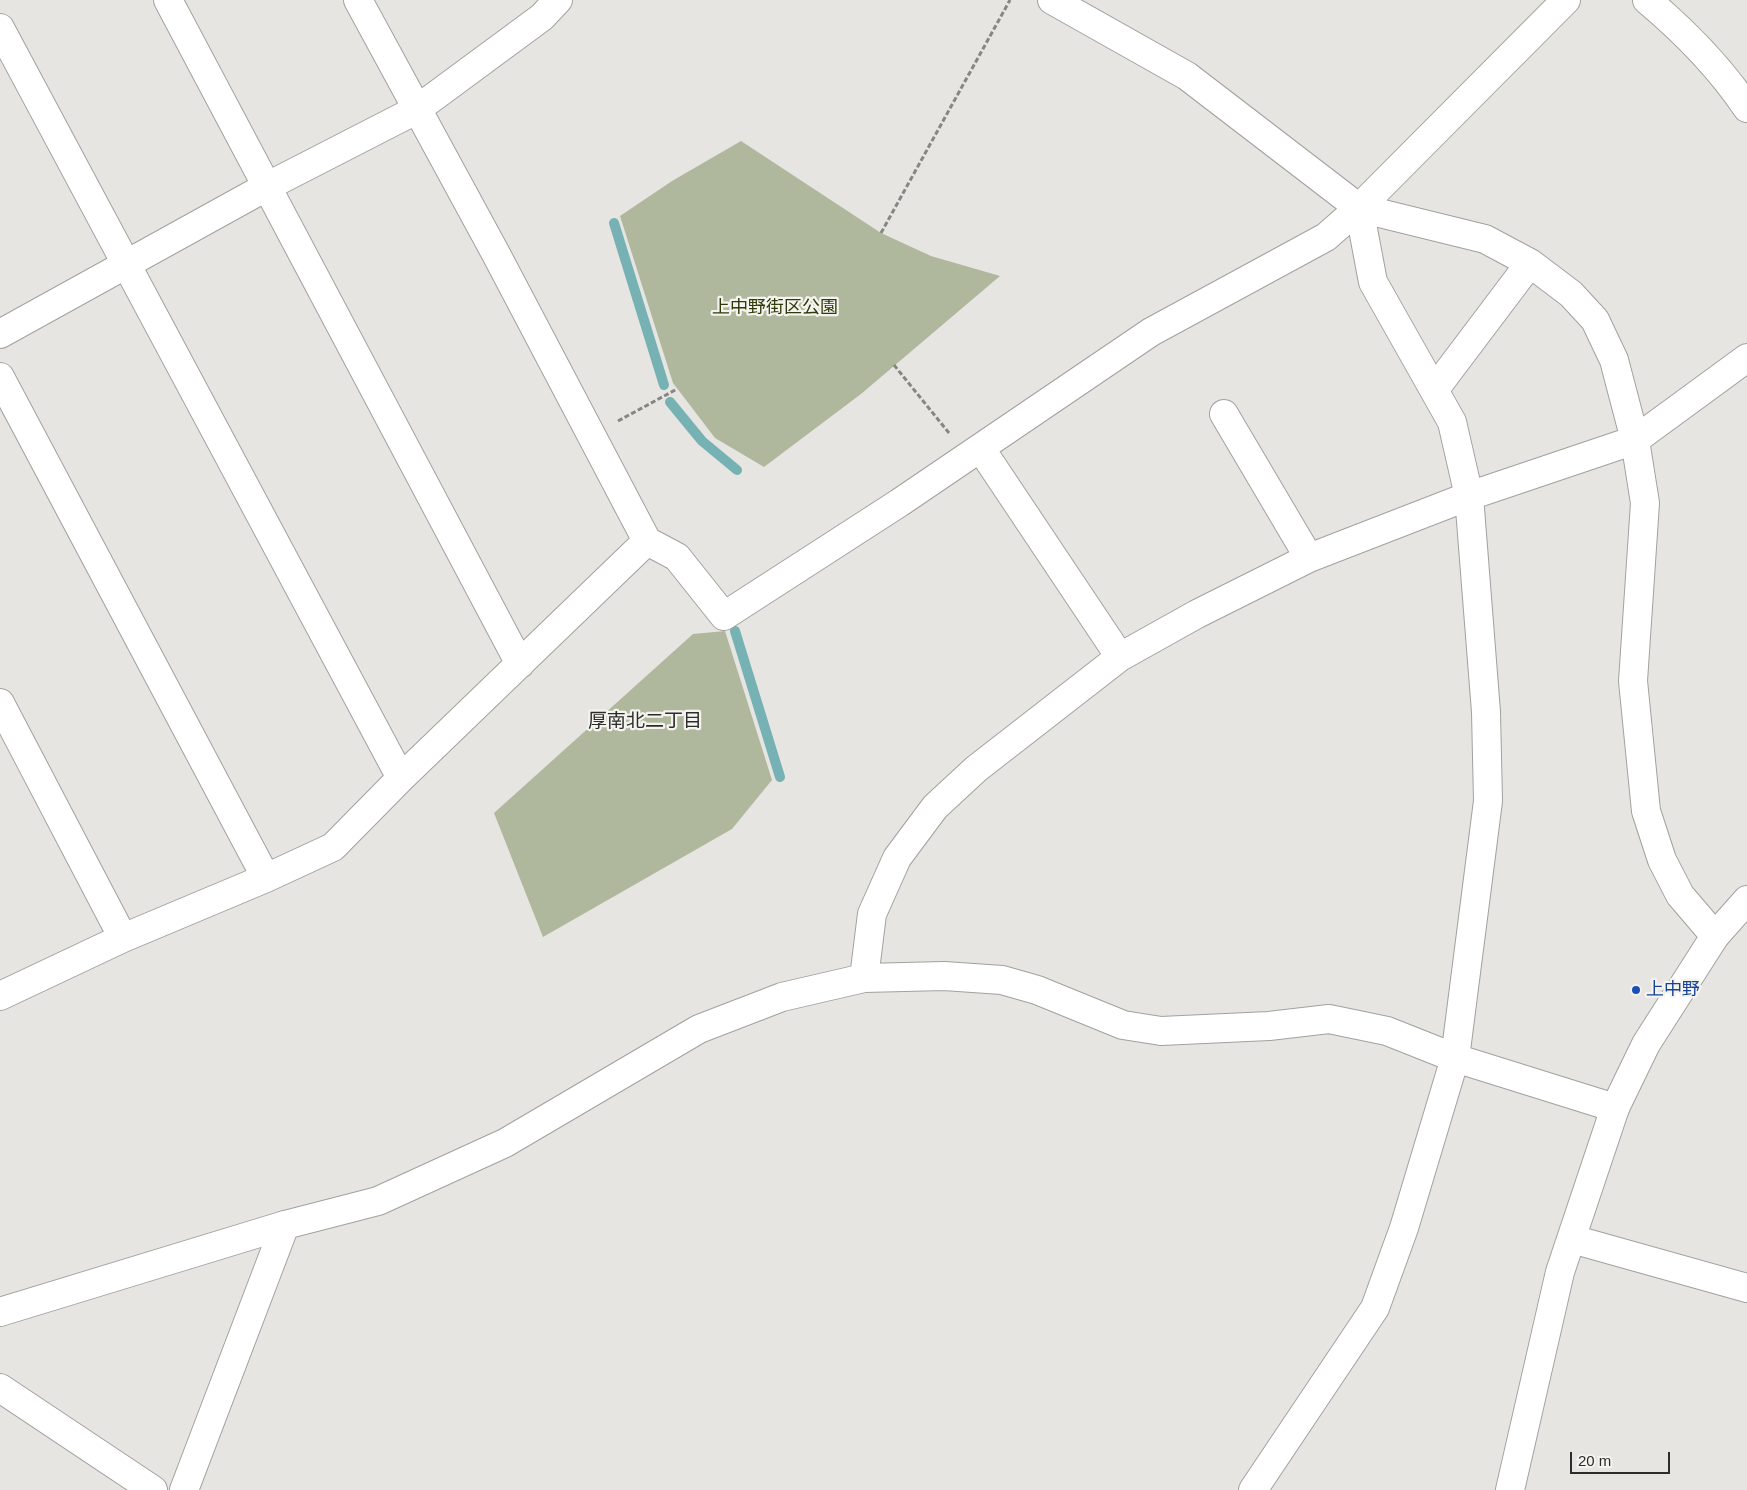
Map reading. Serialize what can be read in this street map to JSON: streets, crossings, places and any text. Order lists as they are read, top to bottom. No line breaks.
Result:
{"districts":["厚南北二丁目"],"parks":["上中野街区公園"],"places":["上中野"],"scale_bar":"20 m"}
